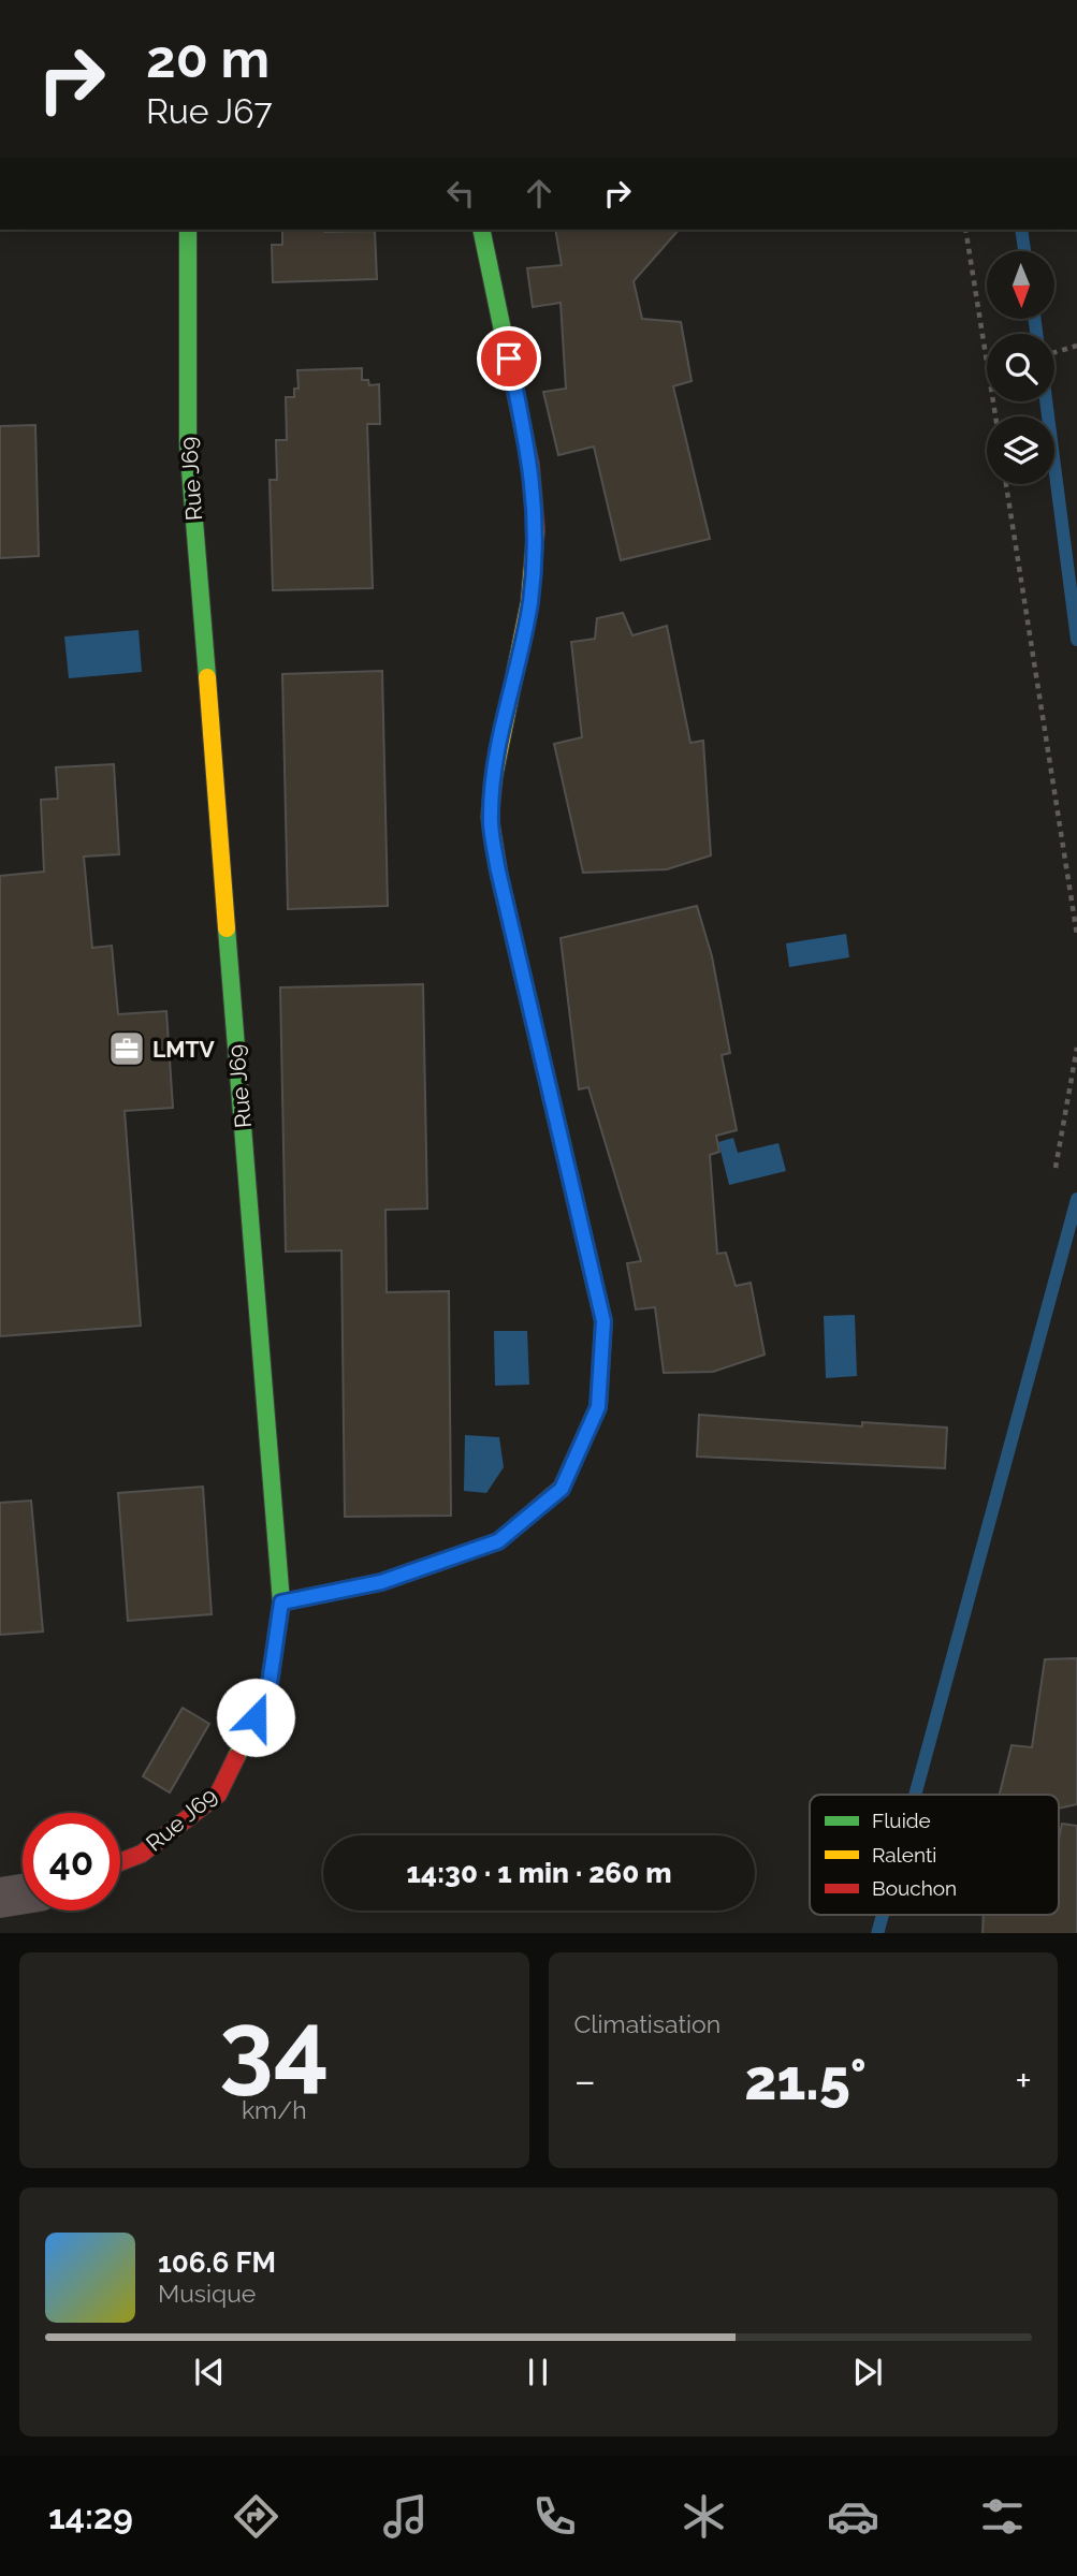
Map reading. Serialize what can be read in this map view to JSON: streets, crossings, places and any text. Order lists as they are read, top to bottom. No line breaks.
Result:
{"streets":{"street":["Rue J69"]},"places":{"office":["LMTV"]},"legend":["Fluide","Ralenti","Bouchon"],"north":"bottom","page":{"turn":["20 m","Rue J67"],"limit":"40","trip":"14:30 · 1 min · 260 m","tile":[["34","km/h"],"Climatisation"],"heat":["−","21.5°","+"],"song":["106.6 FM","Musique"],"tabs":"14:29"}}
